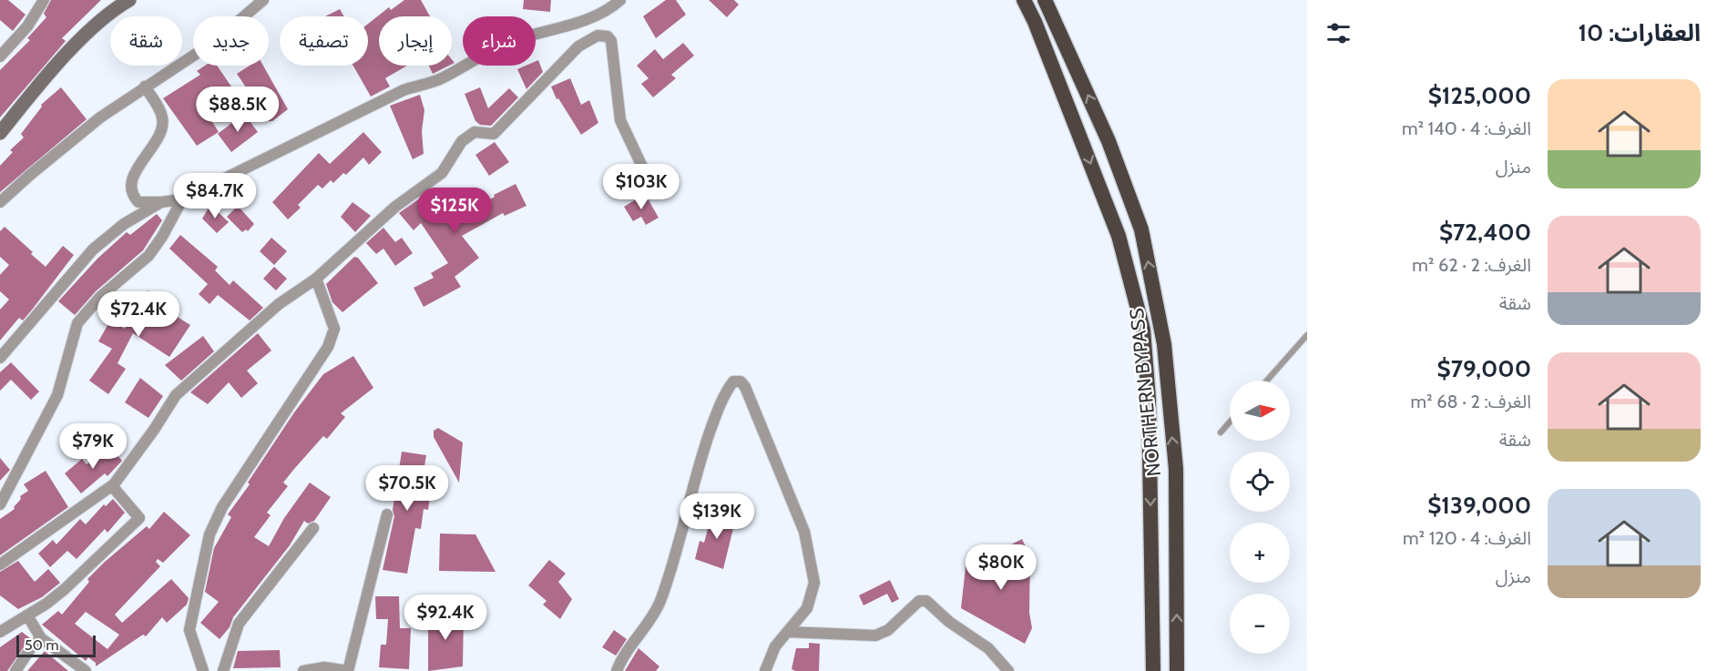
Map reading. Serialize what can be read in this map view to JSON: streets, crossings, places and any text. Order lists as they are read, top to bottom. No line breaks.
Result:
{"streets":{"highway":["NORTHERN BYPASS"]},"scale_bar":"50 m","north":"right","page":{"heading":"العقارات: 10","chip":["شراء","إيجار","تصفية","جديد","شقة"],"list":[{"name":"$125,000","note":"الغرف: 4 · 140 m² · منزل"},{"name":"$72,400","note":"الغرف: 2 · 62 m² · شقة"},{"name":"$79,000","note":"الغرف: 2 · 68 m² · شقة"},{"name":"$139,000","note":"الغرف: 4 · 120 m² · منزل"}],"price":["$88.5K","$103K","$84.7K","$125K","$72.4K","$79K","$70.5K","$139K","$80K","$92.4K"],"map_buttons":["+","−"],"scale":"50 m"}}
